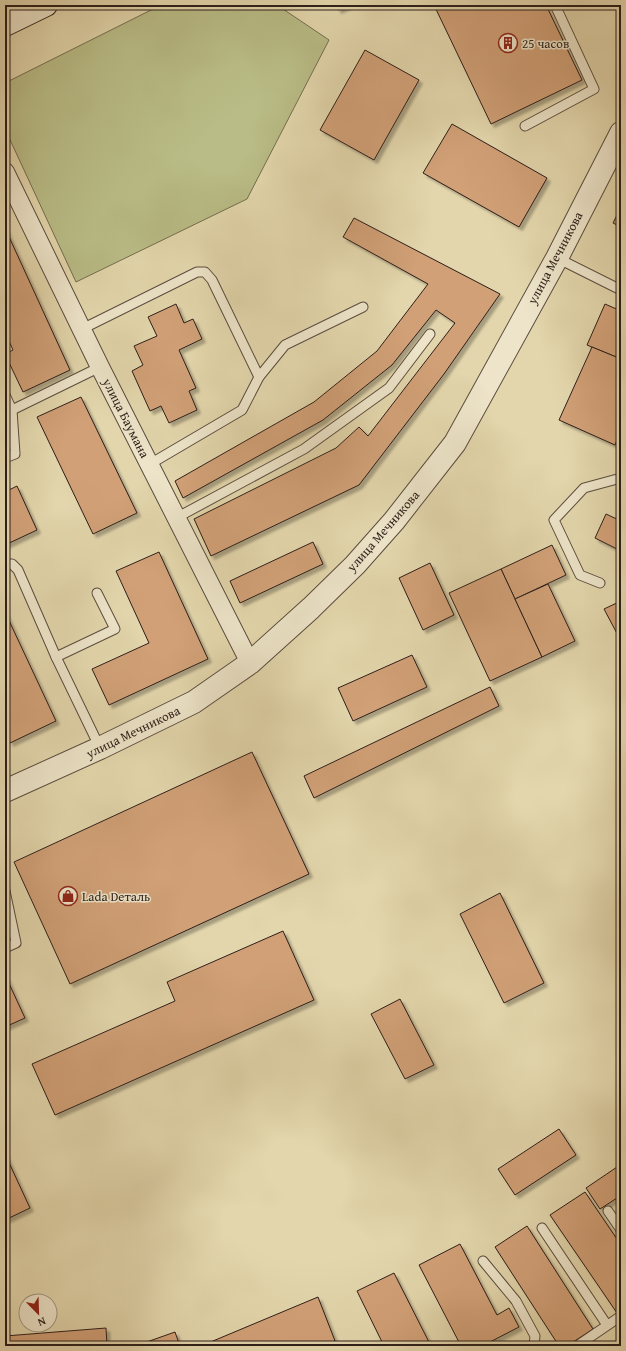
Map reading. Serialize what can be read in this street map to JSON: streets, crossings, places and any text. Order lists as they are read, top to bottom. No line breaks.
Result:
{"streets":{"street":["улица Мечникова","улица Баумана"]},"crossings":[["улица Мечникова","улица Баумана"]],"places":{"building":["25 часов"],"shop":["Lada Dеталь"]},"north":"bottom right"}
